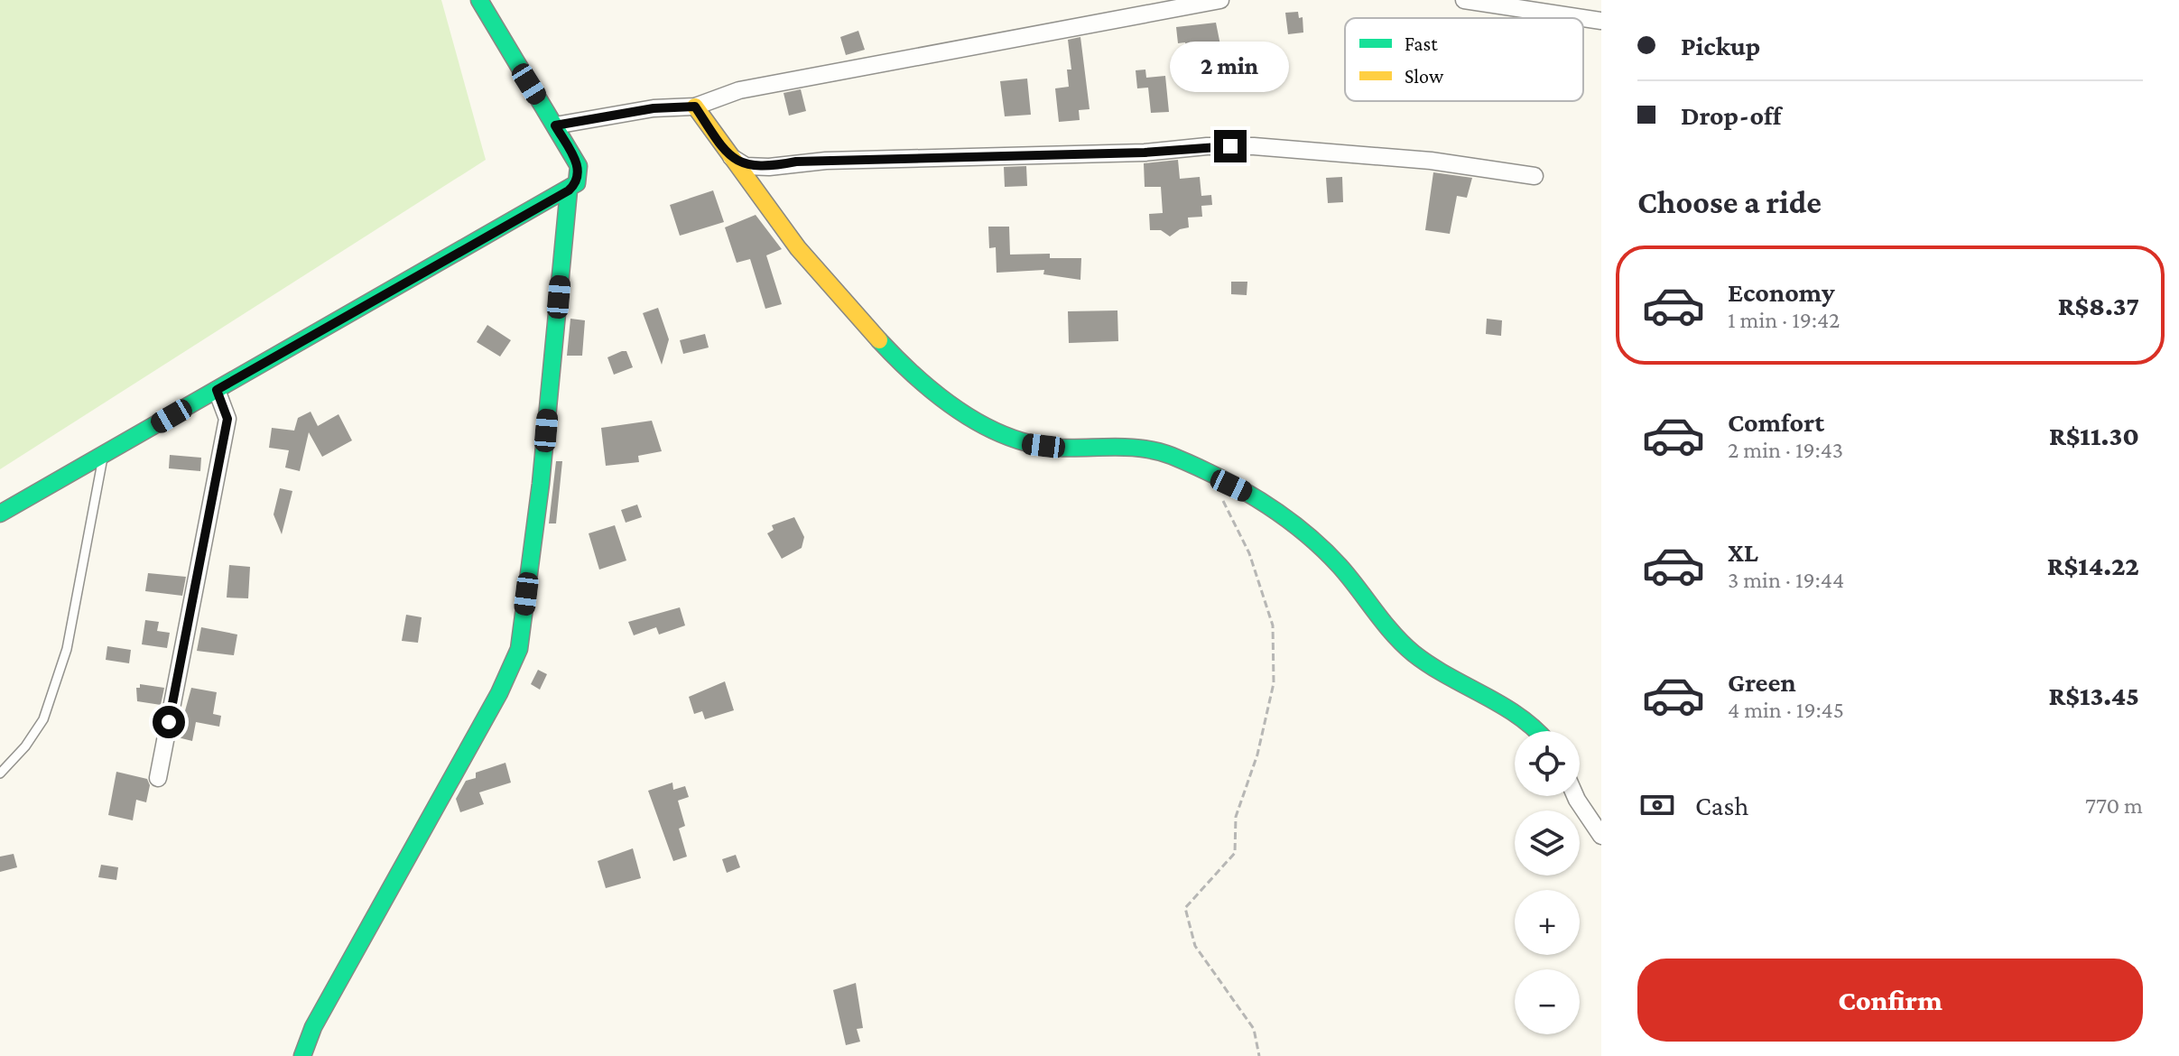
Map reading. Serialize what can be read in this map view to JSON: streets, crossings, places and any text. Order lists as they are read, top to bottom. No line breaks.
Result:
{"legend":["Fast","Slow"],"page":{"banner":["Pickup","Drop-off"],"bubble":"2 min","heading":"Choose a ride","list":[{"name":"Economy","note":"1 min · 19:42","value":"R$8.37"},{"name":"Comfort","note":"2 min · 19:43","value":"R$11.30"},{"name":"XL","note":"3 min · 19:44","value":"R$14.22"},{"name":"Green","note":"4 min · 19:45","value":"R$13.45"}],"map_buttons":["+","−"],"pay":["Cash","770 m"],"buttons":"Confirm"}}
